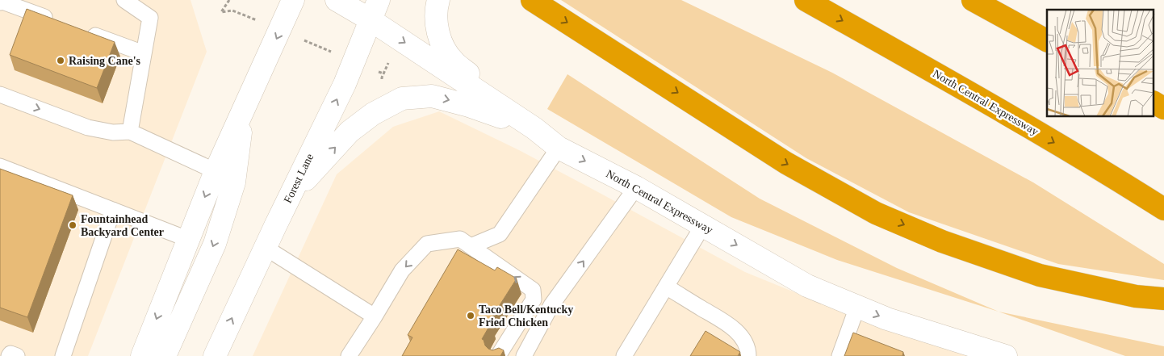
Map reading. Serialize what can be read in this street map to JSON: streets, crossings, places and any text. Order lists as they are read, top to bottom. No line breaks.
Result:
{"streets":{"highway":["North Central Expressway"],"main road":["Forest Lane"]},"crossings":[["North Central Expressway","Forest Lane"]],"one_way":["North Central Expressway"],"places":["Raising Cane's","Fountainhead Backyard Center","Taco Bell/Kentucky Fried Chicken"]}
